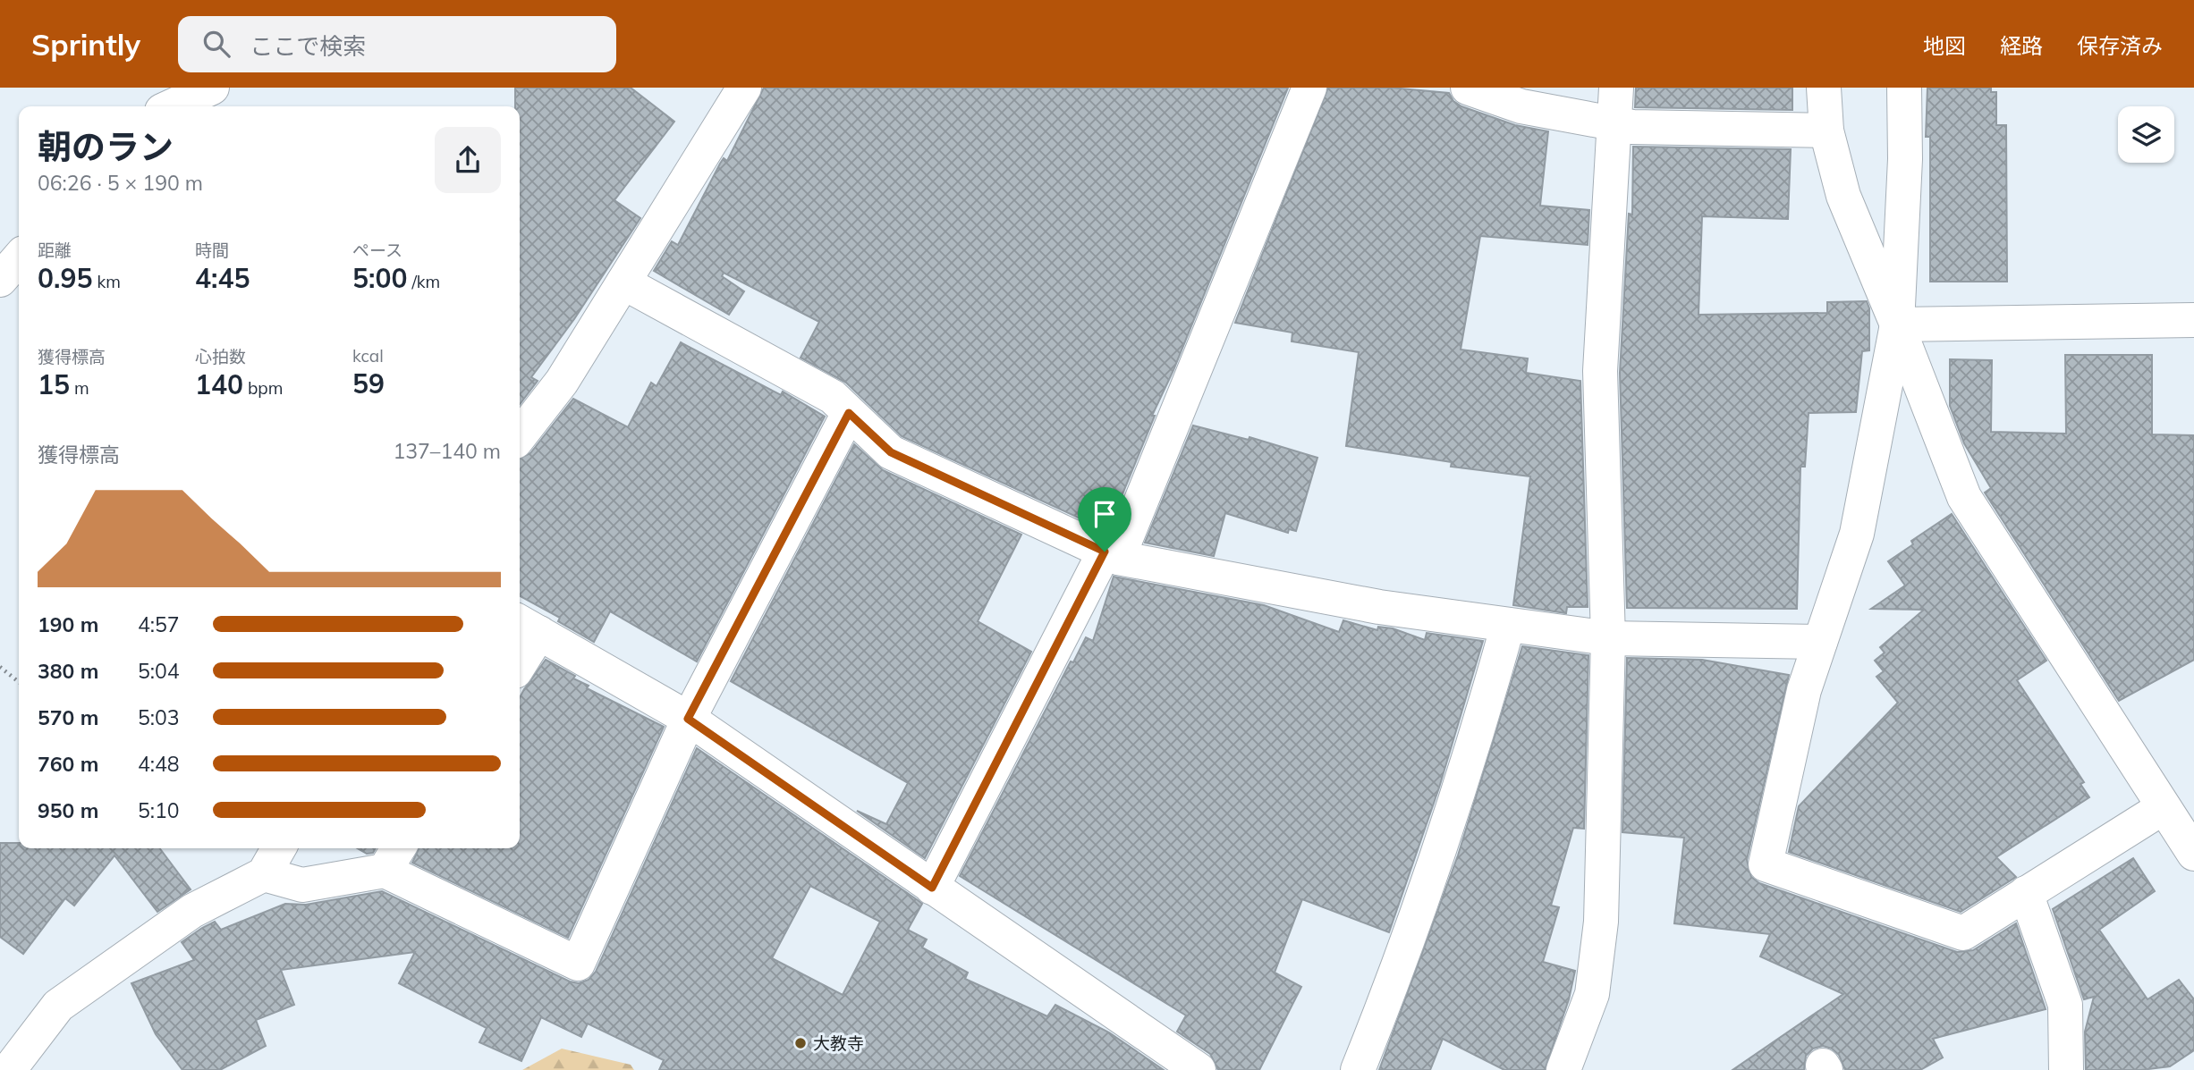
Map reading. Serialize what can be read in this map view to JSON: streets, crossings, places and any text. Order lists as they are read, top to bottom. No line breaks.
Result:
{"places":["大教寺"],"page":{"header":"Sprintly","search":"ここで検索","nav":["地図","経路","保存済み"],"heading":["朝のラン","06:26 · 5 × 190 m"],"stats":[["距離","0.95 km"],["時間","4:45"],["ペース","5:00 /km"],["獲得標高","15 m"],["心拍数","140 bpm"],["kcal","59"]],"chart":["獲得標高","137–140 m"],"list":[{"name":"190 m","note":"4:57"},{"name":"380 m","note":"5:04"},{"name":"570 m","note":"5:03"},{"name":"760 m","note":"4:48"},{"name":"950 m","note":"5:10"}]}}
